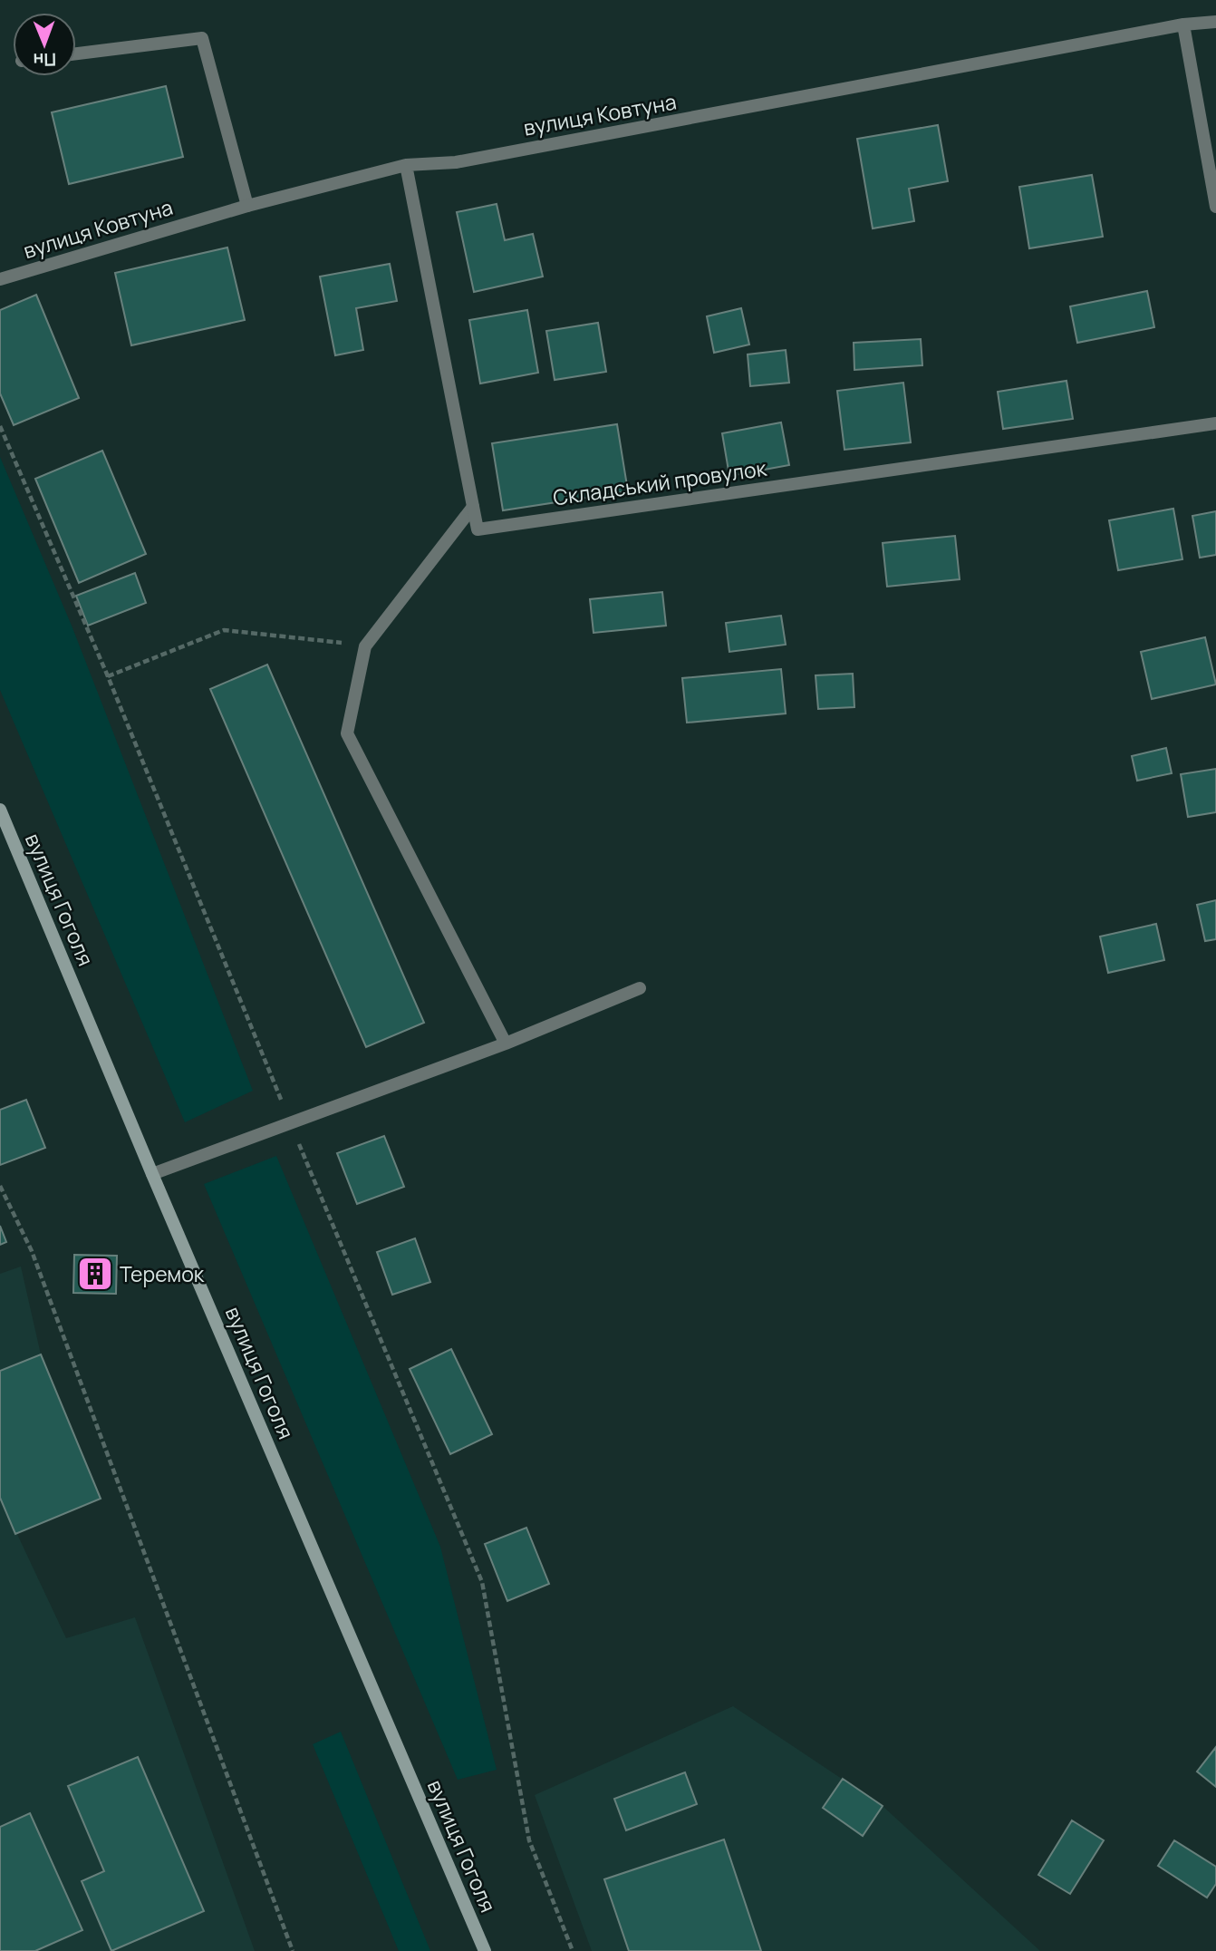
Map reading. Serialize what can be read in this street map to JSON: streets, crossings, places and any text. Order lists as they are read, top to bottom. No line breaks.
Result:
{"streets":{"street":["вулиця Ковтуна","Складський провулок","вулиця Гоголя"]},"crossings":[["вулиця Ковтуна","Складський провулок"]],"places":{"building":["Теремок"]},"north":"bottom"}
